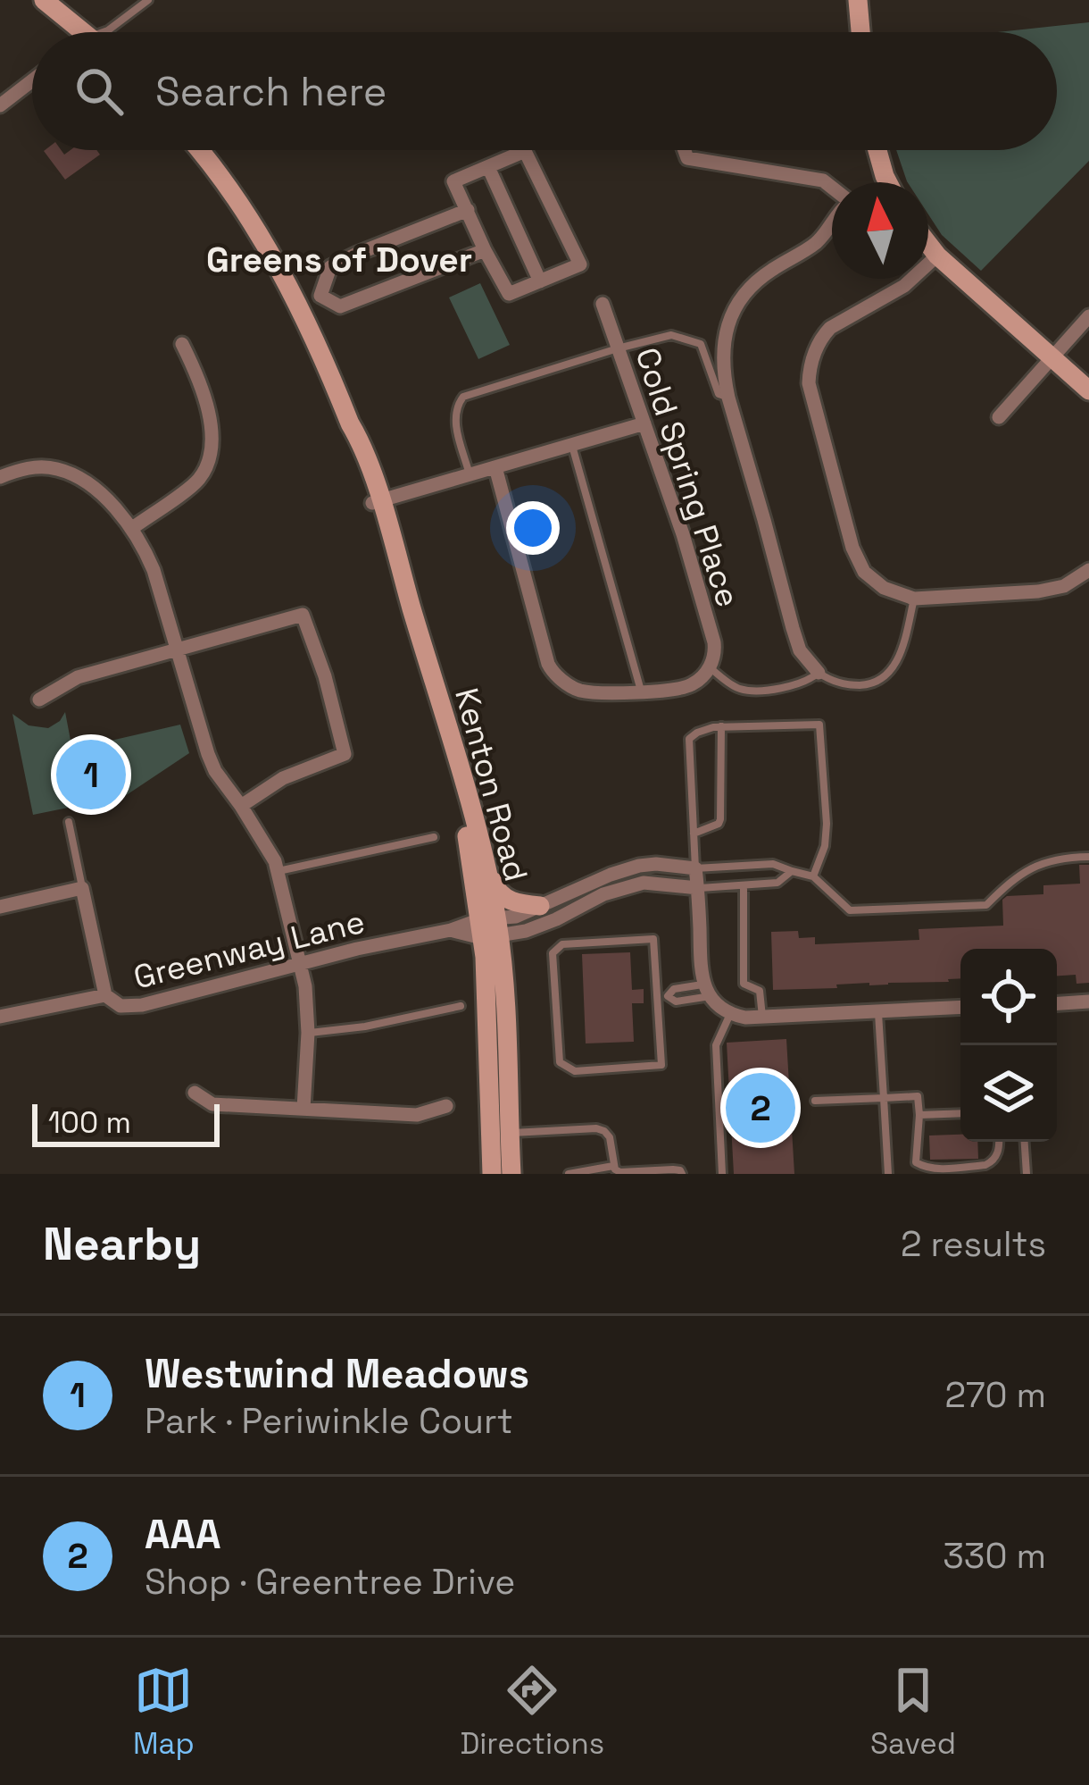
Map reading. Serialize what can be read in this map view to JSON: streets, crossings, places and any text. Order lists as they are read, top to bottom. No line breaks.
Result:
{"streets":{"main road":["Kenton Road"],"street":["Cold Spring Place","Greenway Lane"]},"crossings":[["Kenton Road","Greenway Lane"]],"districts":["Greens of Dover"],"scale_bar":"100 m","north":"top","page":{"search":"Search here","pins":["1","2"],"scale":"100 m","heading":["Nearby","2 results"],"list":[{"mark":"1","name":"Westwind Meadows","note":"Park · Periwinkle Court","value":"270 m"},{"mark":"2","name":"AAA","note":"Shop · Greentree Drive","value":"330 m"}],"nav":["Map","Directions","Saved"]}}
